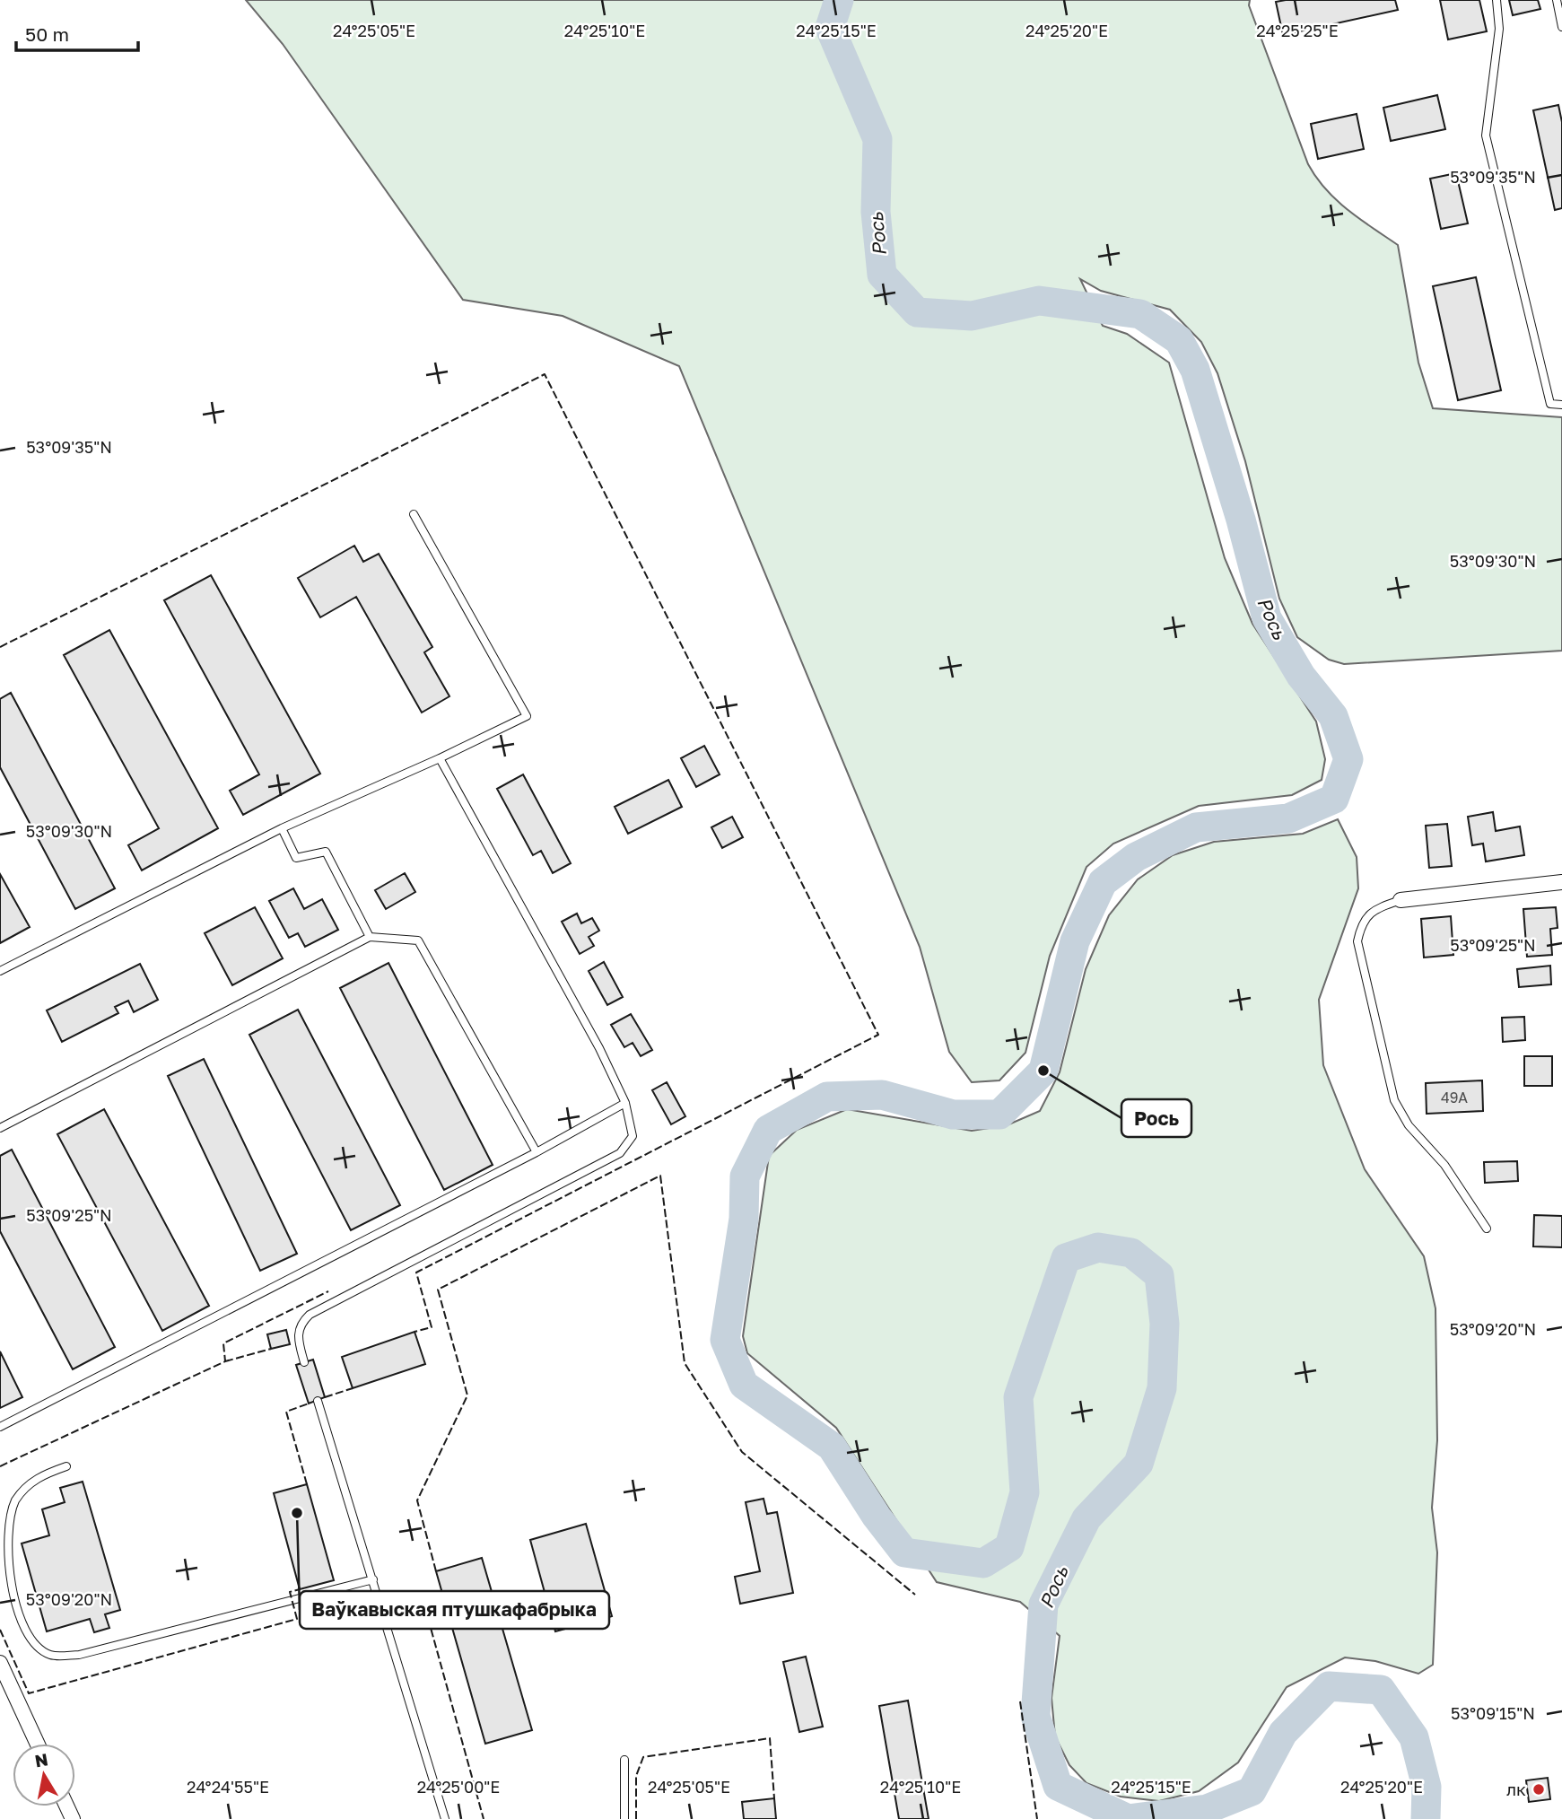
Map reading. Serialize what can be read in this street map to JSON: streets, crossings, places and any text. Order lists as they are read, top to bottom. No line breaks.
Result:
{"water":["Рось"],"places":["Рось","Ваўкавыская птушкафабрыка","лк"],"house_numbers":["49А"],"scale_bar":"50 m","north":"top","coordinates":["24°25'25\"E","24°25'05\"E","24°25'10\"E","24°25'15\"E","24°25'20\"E","53°09'35\"N","53°09'30\"N","53°09'25\"N","53°09'20\"N","53°09'15\"N","24°24'55\"E","24°25'00\"E"]}
